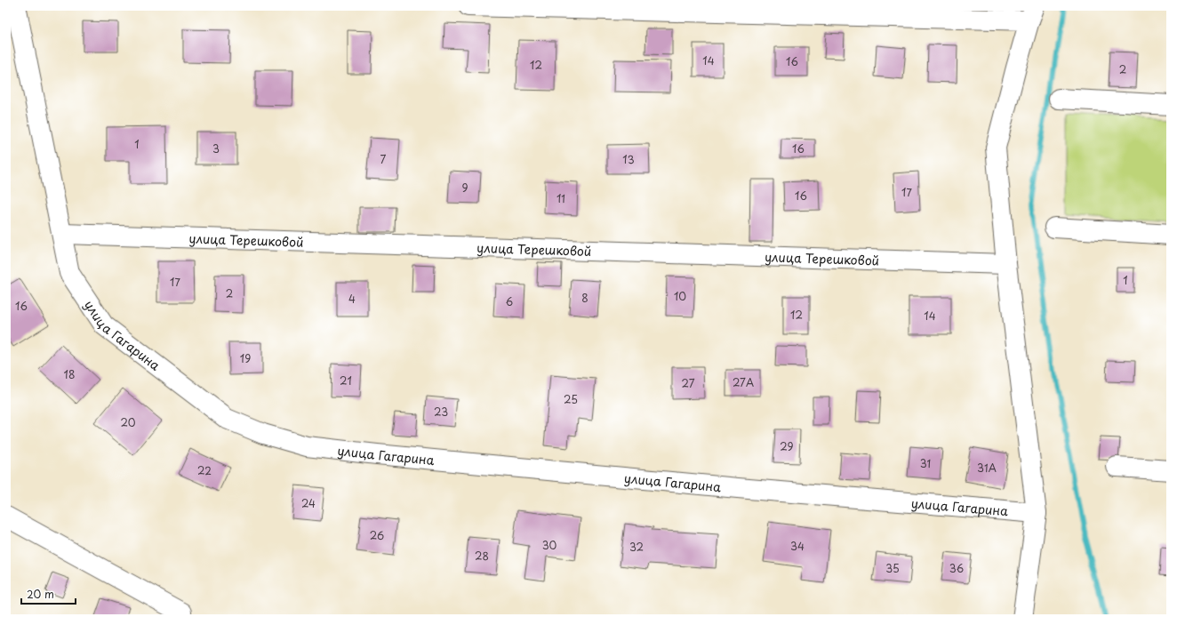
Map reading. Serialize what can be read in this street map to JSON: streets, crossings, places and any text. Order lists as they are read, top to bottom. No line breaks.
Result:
{"streets":{"street":["улица Терешковой","улица Гагарина"]},"crossings":[["улица Терешковой","улица Гагарина"]],"house_numbers":["14","16","12","2","1","3","16","7","13","9","17","16","11","1","17","2","10","8","4","6","16","12","14","19","18","21","27А","27","25","23","20","29","31","31А","22","24","26","30","34","32","28","35","36"],"scale_bar":"20 m"}
